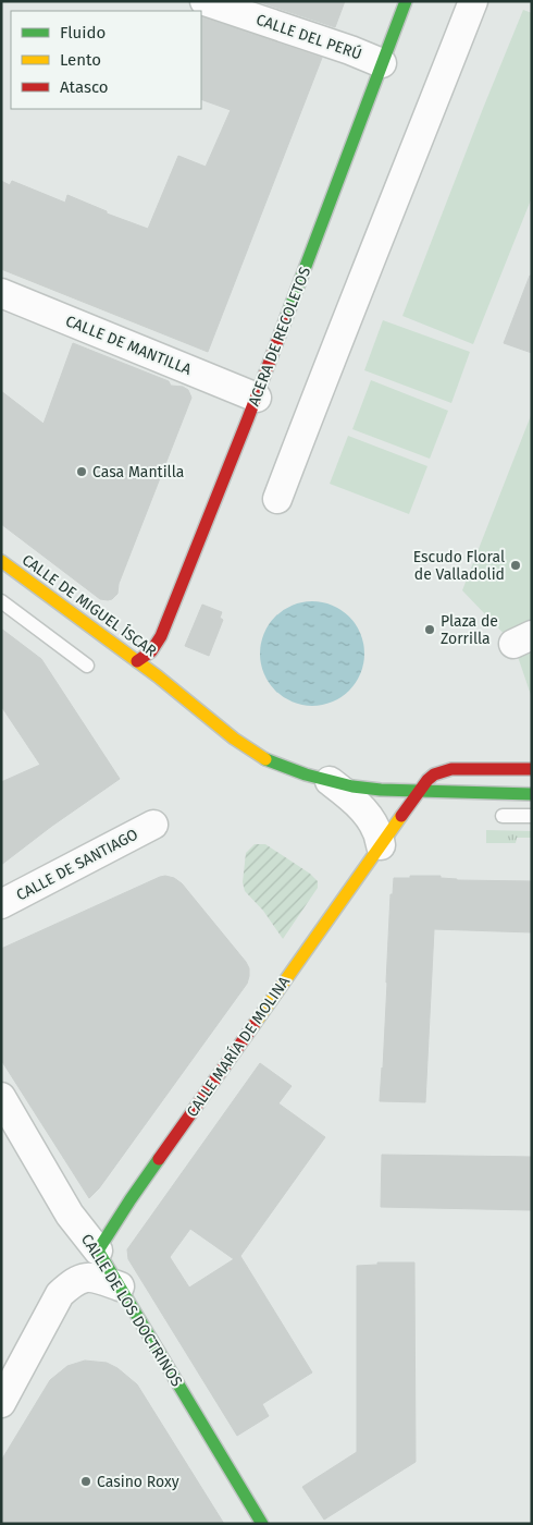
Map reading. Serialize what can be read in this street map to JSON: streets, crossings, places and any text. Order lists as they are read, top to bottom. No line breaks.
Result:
{"streets":{"street":["CALLE DEL PERÚ","ACERA DE RECOLETOS","CALLE DE MANTILLA","CALLE DE MIGUEL ÍSCAR","CALLE DE SANTIAGO","CALLE MARÍA DE MOLINA","CALLE DE LOS DOCTRINOS"]},"crossings":[["CALLE DEL PERÚ","ACERA DE RECOLETOS"],["ACERA DE RECOLETOS","CALLE DE MANTILLA"],["ACERA DE RECOLETOS","CALLE DE MIGUEL ÍSCAR"],["CALLE MARÍA DE MOLINA","CALLE DE LOS DOCTRINOS"]],"places":["Casa Mantilla","Escudo Floral de Valladolid","Plaza de Zorrilla","Casino Roxy"],"legend":["Fluido","Lento","Atasco"]}
